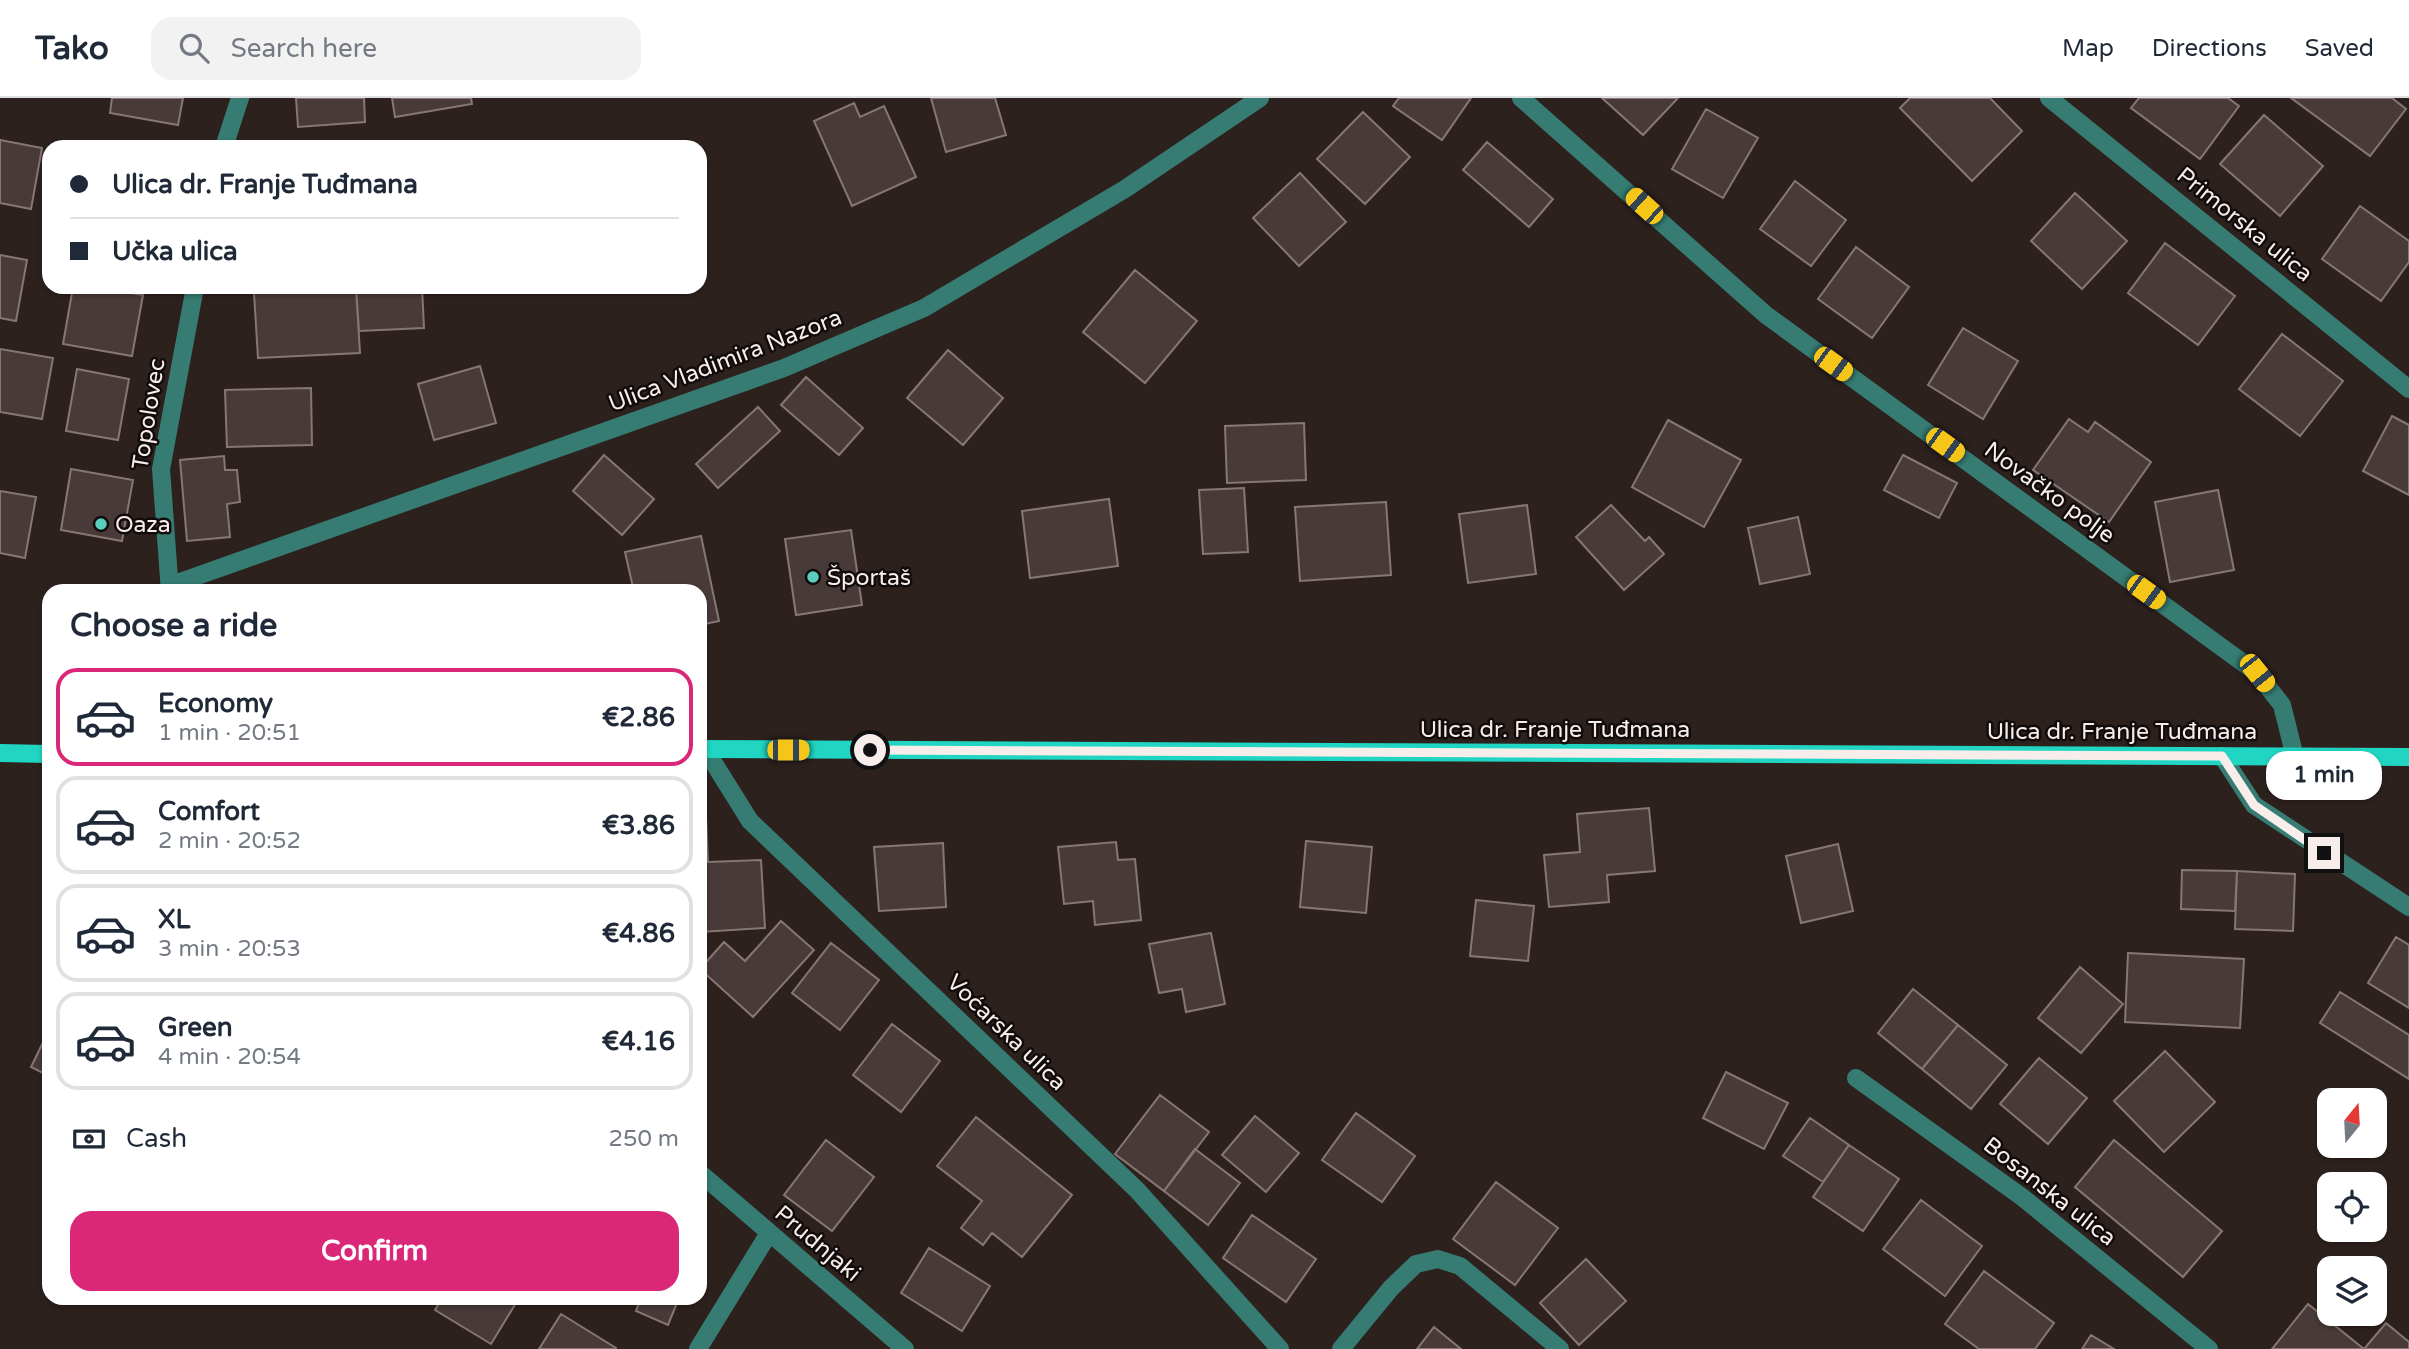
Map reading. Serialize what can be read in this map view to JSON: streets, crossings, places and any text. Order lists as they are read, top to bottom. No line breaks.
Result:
{"streets":{"main road":["Ulica dr. Franje Tuđmana"],"street":["Primorska ulica","Ulica Vladimira Nazora","Topolovec","Novačko polje","Voćarska ulica","Bosanska ulica","Prudnjaki"]},"crossings":[["Novačko polje","Ulica dr. Franje Tuđmana"]],"places":["Oaza","Športaš"],"north":"top","page":{"header":"Tako","search":"Search here","nav":["Map","Directions","Saved"],"banner":["Ulica dr. Franje Tuđmana","Učka ulica"],"heading":"Choose a ride","list":[{"name":"Economy","note":"1 min · 20:51","value":"€2.86"},{"name":"Comfort","note":"2 min · 20:52","value":"€3.86"},{"name":"XL","note":"3 min · 20:53","value":"€4.86"},{"name":"Green","note":"4 min · 20:54","value":"€4.16"}],"bubble":"1 min","pay":["Cash","250 m"],"buttons":"Confirm"}}
